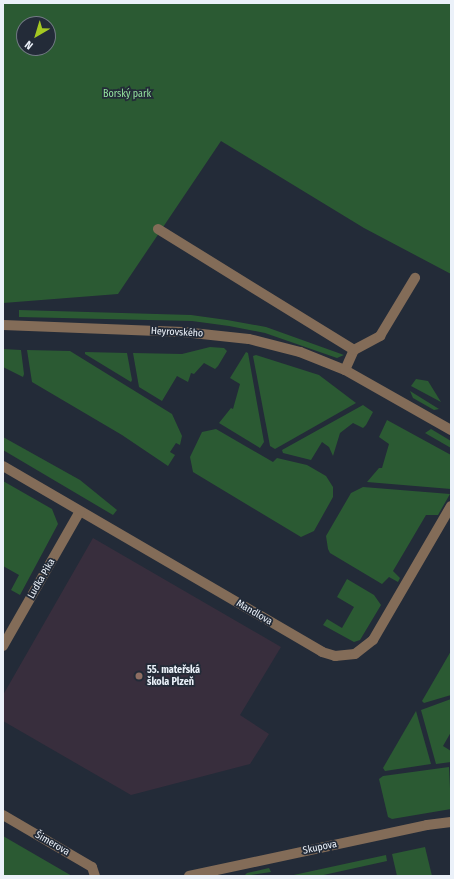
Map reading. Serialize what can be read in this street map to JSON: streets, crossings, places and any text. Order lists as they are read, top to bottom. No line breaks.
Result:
{"streets":{"street":["Heyrovského","Luďka Pika","Mandlova","Šimerova","Skupova"]},"crossings":[["Luďka Pika","Mandlova"]],"parks":["Borský park"],"places":["55. mateřská škola Plzeň"],"north":"bottom left"}
